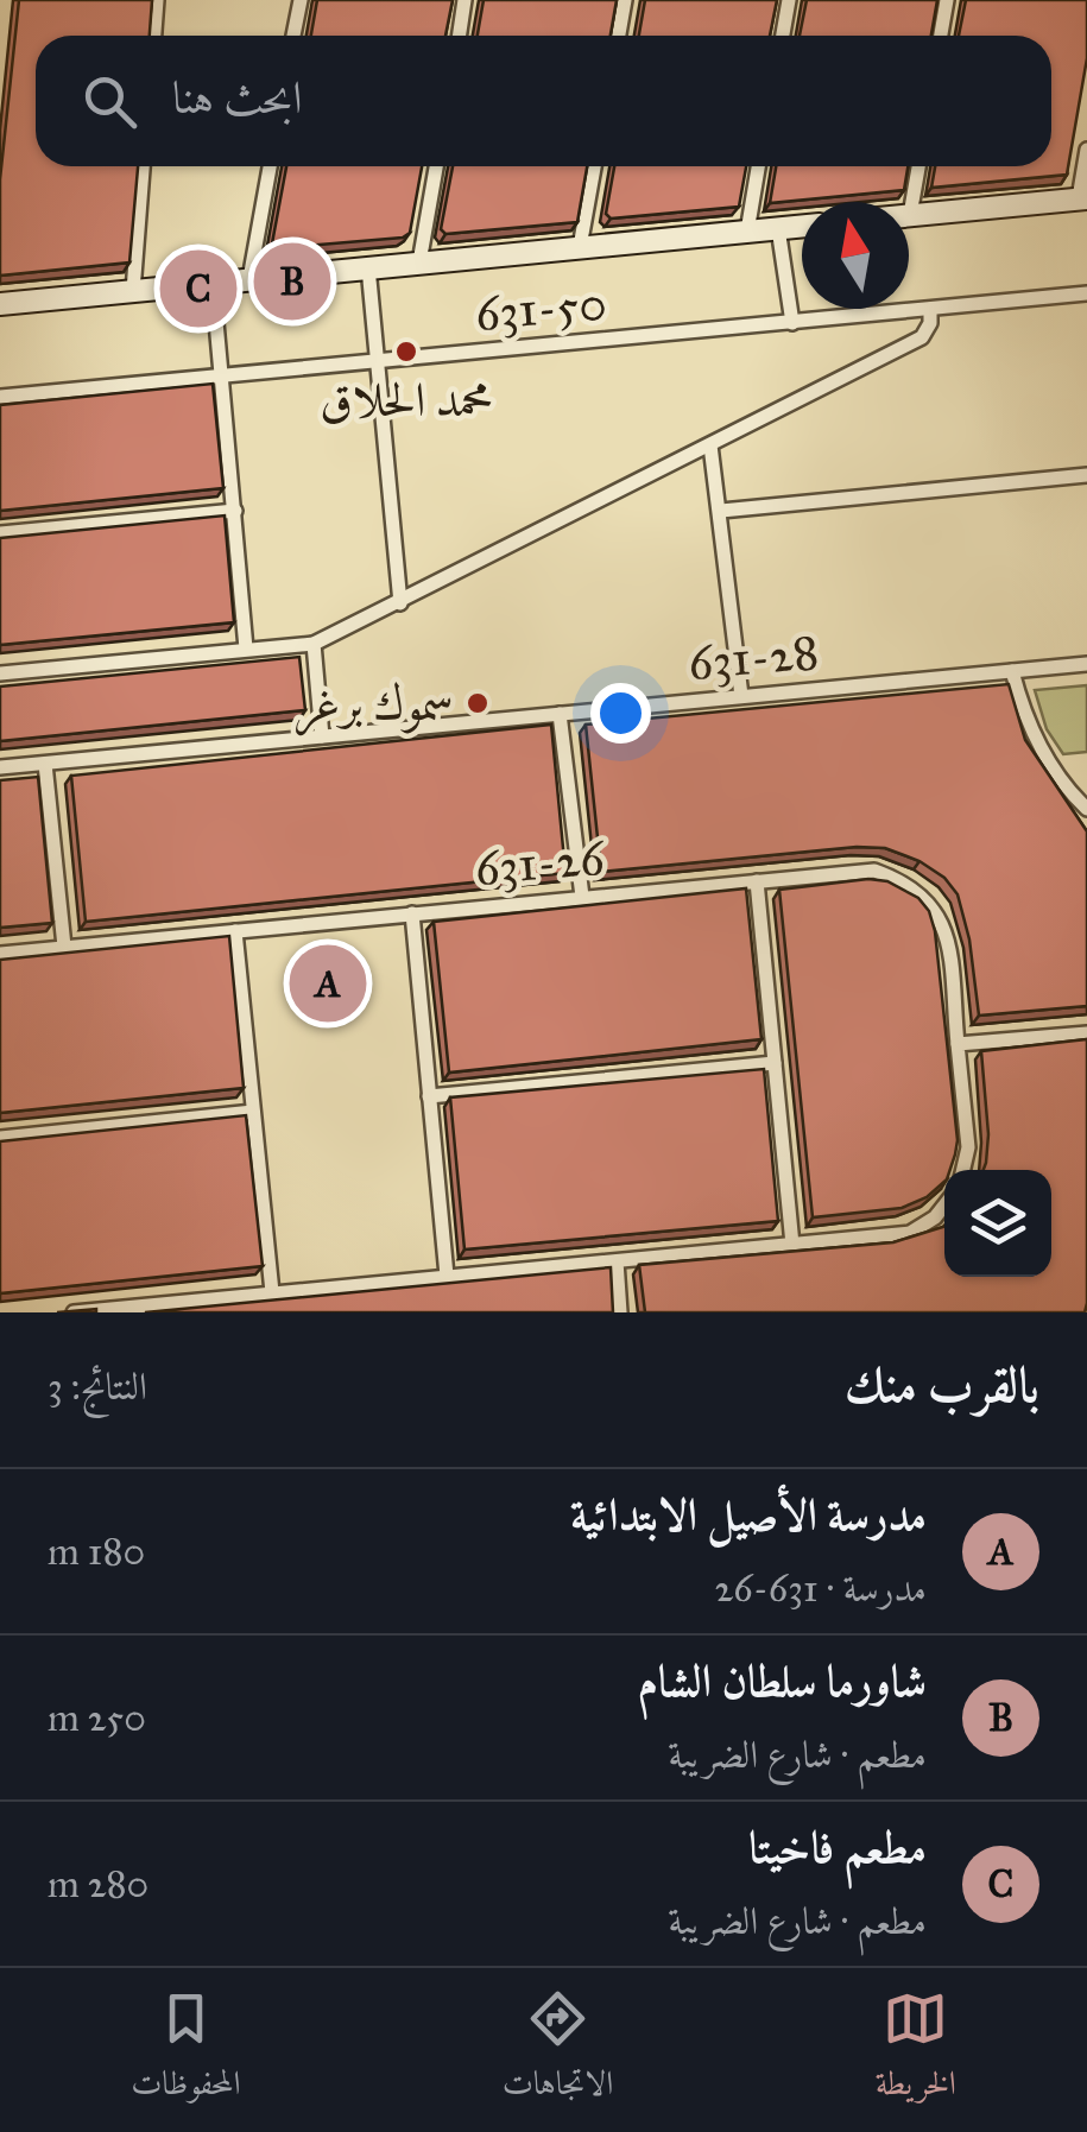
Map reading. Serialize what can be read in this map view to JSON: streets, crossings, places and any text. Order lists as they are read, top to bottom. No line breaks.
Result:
{"streets":{"street":["631-50","631-28","631-26"]},"places":["محمد الحلاق","سموك برغر"],"north":"top","page":{"search":"ابحث هنا","pins":["B","C","A"],"heading":["بالقرب منك","النتائج: 3"],"list":[{"mark":"A","name":"مدرسة الأصيل الابتدائية","note":"مدرسة · 631-26","value":"180 m"},{"mark":"B","name":"شاورما سلطان الشام","note":"مطعم · شارع الضريبة","value":"250 m"},{"mark":"C","name":"مطعم فاخيتا","note":"مطعم · شارع الضريبة","value":"280 m"}],"nav":["الخريطة","الاتجاهات","المحفوظات"]}}
